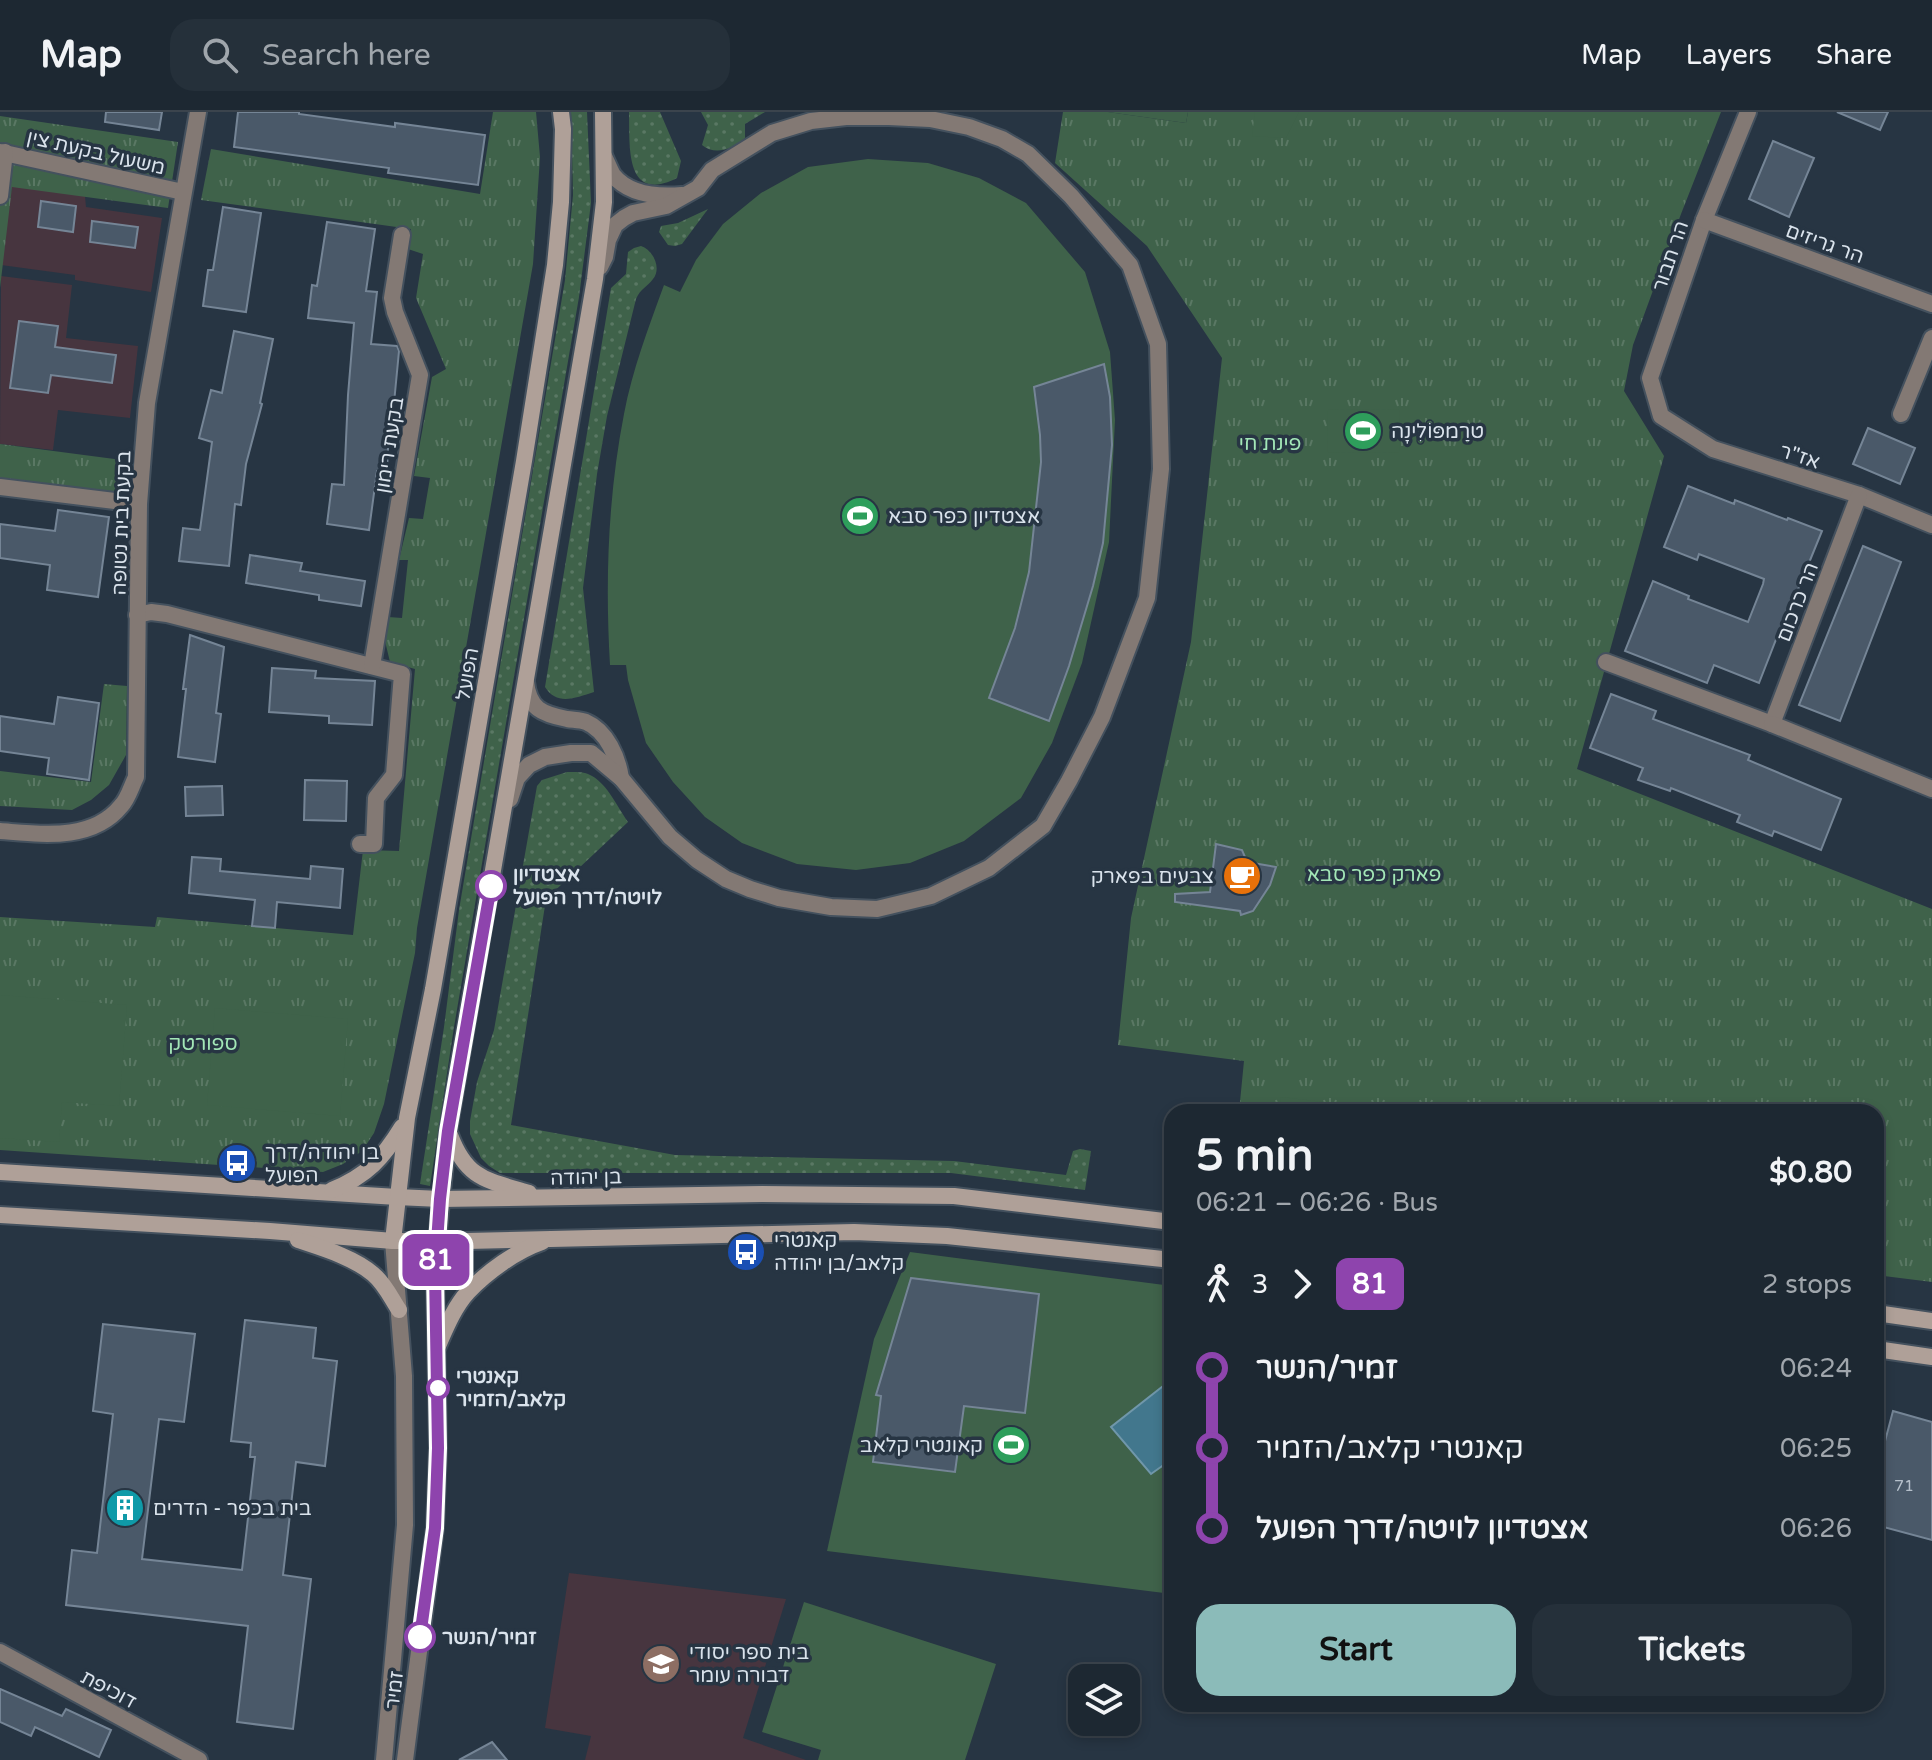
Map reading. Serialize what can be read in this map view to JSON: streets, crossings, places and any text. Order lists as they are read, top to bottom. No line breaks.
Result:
{"streets":{"main road":["הפועל","בן יהודה"],"street":["משעול בקעת צין","הר גריזים","הר תבור","בקעת רימון","אז\"ר","בקעת בית נטופה","הר כרכום","דוכיפת","זמיר"]},"crossings":[["משעול בקעת צין","בקעת בית נטופה"],["הר גריזים","הר תבור"],["הר תבור","אז\"ר"],["אז\"ר","הר כרכום"],["הפועל","בן יהודה"],["הפועל","זמיר"]],"parks":["פינת חי","פארק כפר סבא","ספורטק"],"places":{"sports":["טרַמפּוֹלִינָה","אצטדיון כפר סבא","קאונטרי קלאב"],"cafe":["צבעים בפארק"],"other":["אצטדיון לויטה/דרך הפועל","קאנטרי קלאב/הזמיר","זמיר/הנשר"],"bus stop":["בן יהודה/דרך הפועל","קאנטרי קלאב/בן יהודה"],"building":["בית בכפר - הדרים"],"school or university":["בית ספר יסודי דבורה עומר"]},"lines":["bus line 81"],"house_numbers":["71"],"page":{"header":"Map","search":"Search here","nav":["Map","Layers","Share"],"on_map":"81","heading":["5 min","06:21 – 06:26 · Bus","$0.80"],"legs":["3","81","2 stops"],"list":[{"name":"זמיר/הנשר","value":"06:24"},{"name":"קאנטרי קלאב/הזמיר","value":"06:25"},{"name":"אצטדיון לויטה/דרך הפועל","value":"06:26"}],"buttons":["Start","Tickets"]}}
